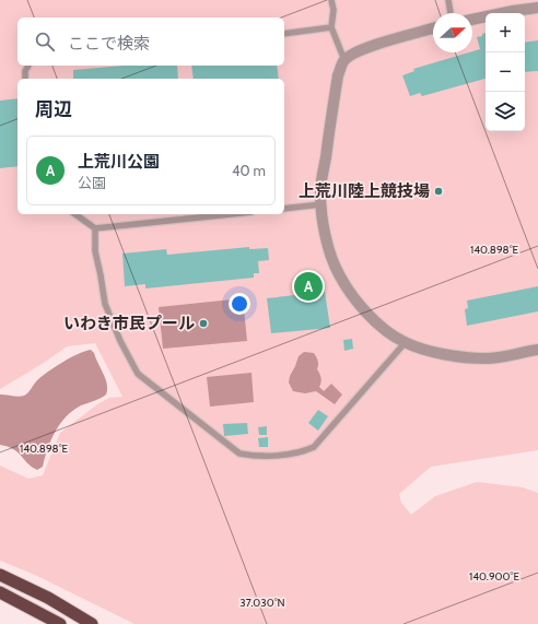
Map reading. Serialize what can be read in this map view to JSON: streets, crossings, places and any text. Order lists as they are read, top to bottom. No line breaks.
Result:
{"places":["上荒川陸上競技場","いわき市民プール"],"north":"right","page":{"map_buttons":["+","−"],"search":"ここで検索","heading":"周辺","list":[{"mark":"A","name":"上荒川公園","note":"公園","value":"40 m"}],"pins":"A"},"coordinates":["140.898°E","140.900°E","37.030°N"]}
